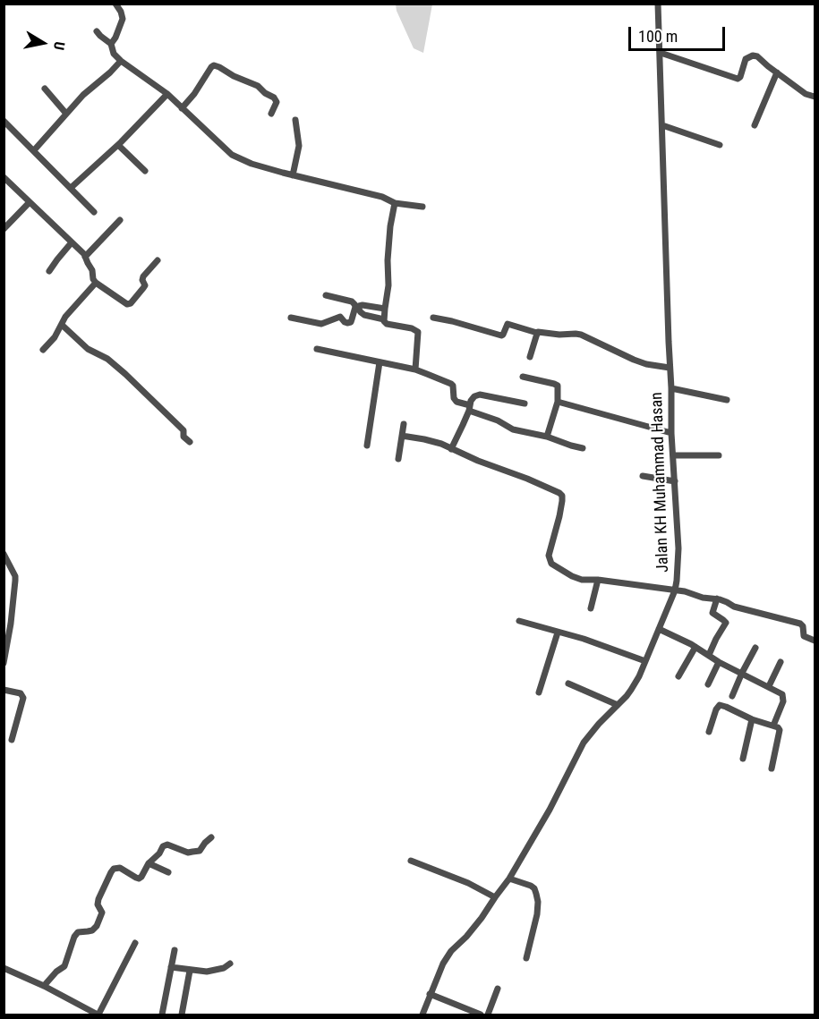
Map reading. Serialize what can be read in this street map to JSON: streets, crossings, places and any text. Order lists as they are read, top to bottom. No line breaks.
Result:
{"streets":{"street":["Jalan KH Muhammad Hasan"]},"scale_bar":"100 m","north":"right"}
